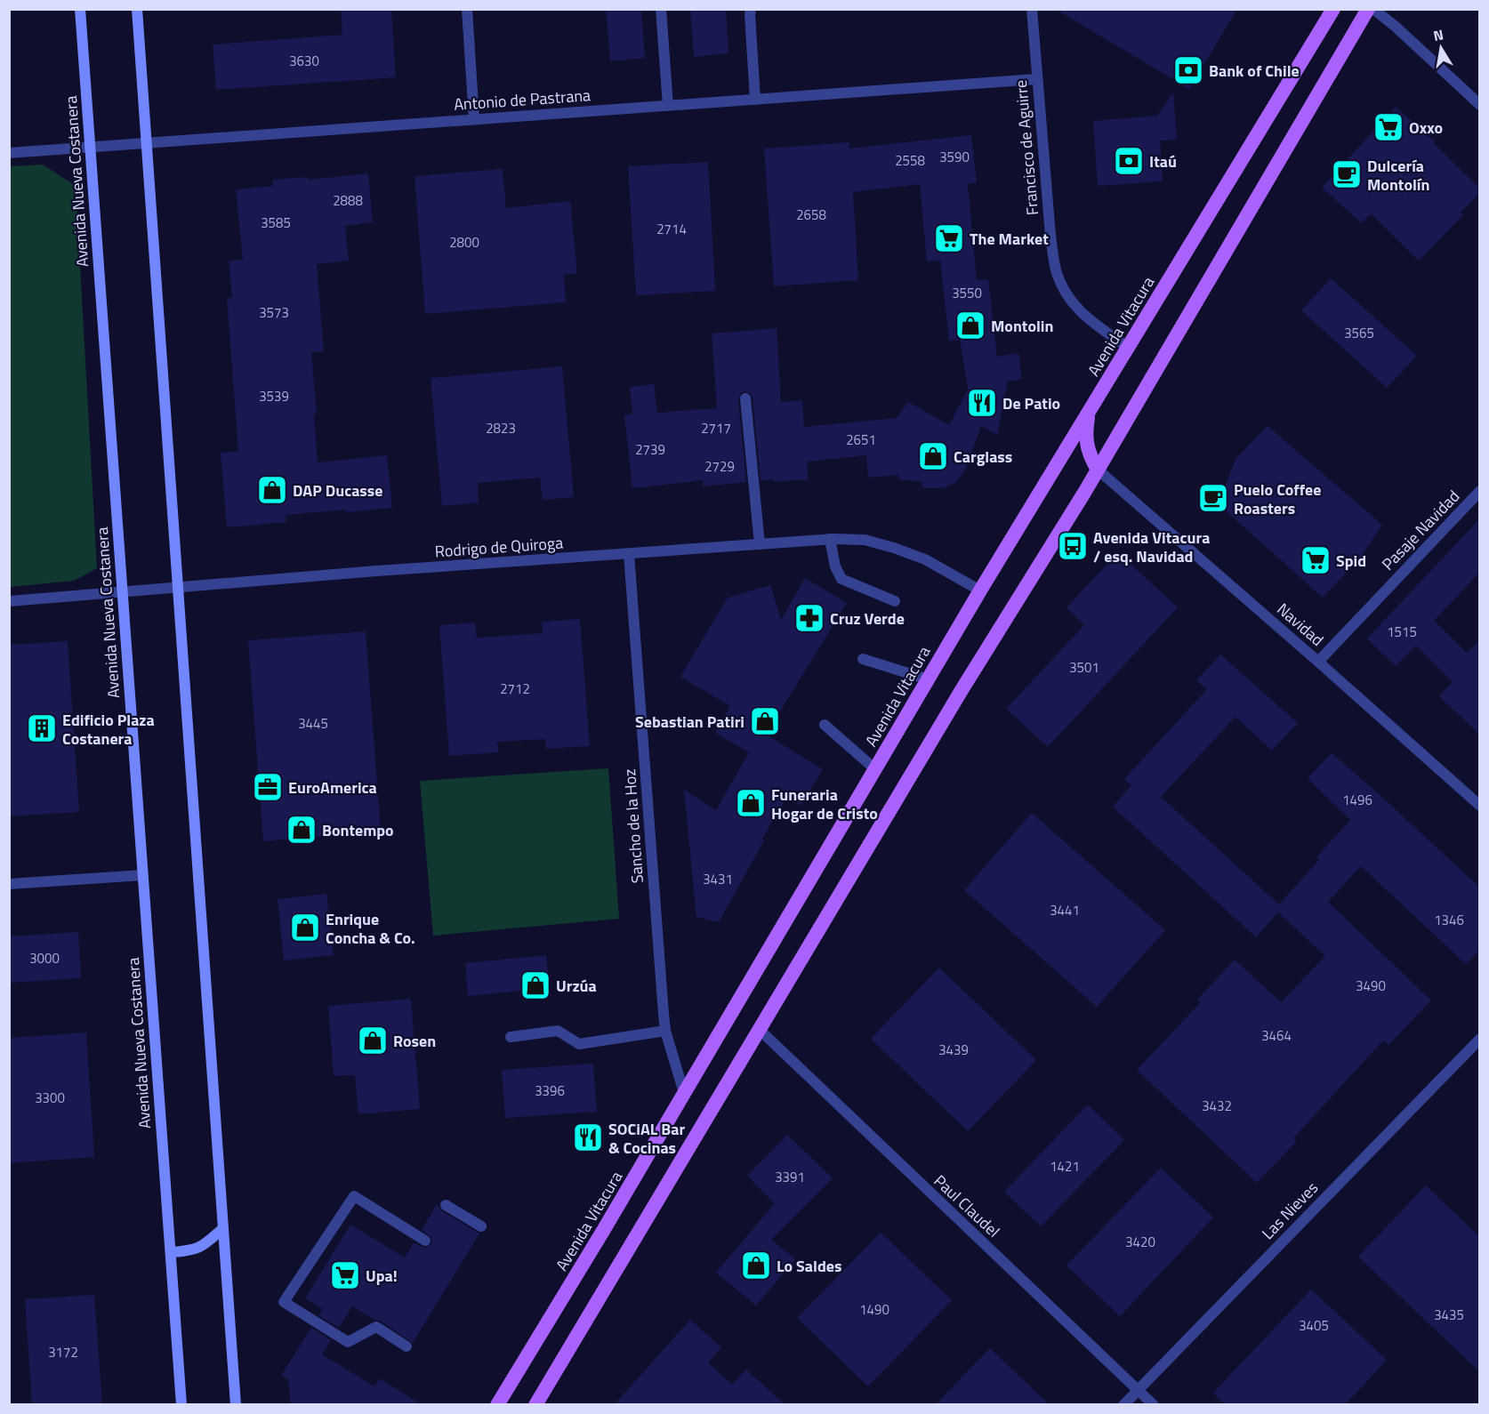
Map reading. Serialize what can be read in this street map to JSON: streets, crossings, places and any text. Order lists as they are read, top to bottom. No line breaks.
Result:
{"streets":{"main road":["Avenida Nueva Costanera","Avenida Vitacura"],"street":["Antonio de Pastrana","Francisco de Aguirre","Pasaje Navidad","Rodrigo de Quiroga","Navidad","Sancho de la Hoz","Paul Claudel","Las Nieves"]},"crossings":[["Antonio de Pastrana","Francisco de Aguirre"],["Antonio de Pastrana","Avenida Nueva Costanera"],["Francisco de Aguirre","Avenida Vitacura"],["Avenida Nueva Costanera","Rodrigo de Quiroga"],["Avenida Vitacura","Rodrigo de Quiroga"],["Avenida Vitacura","Sancho de la Hoz"],["Pasaje Navidad","Navidad"],["Rodrigo de Quiroga","Sancho de la Hoz"],["Paul Claudel","Las Nieves"]],"places":{"bank":["Bank of Chile","Itaú"],"supermarket":["Oxxo","The Market","Spid","Upa!"],"cafe":["Dulcería Montolín","Puelo Coffee Roasters"],"shop":["Montolin","Carglass","DAP Ducasse","Sebastian Patiri","Funeraria Hogar de Cristo","Bontempo","Enrique Concha & Co.","Urzúa","Rosen","Lo Saldes"],"restaurant":["De Patio","SOCiAL Bar & Cocinas"],"bus stop":["Avenida Vitacura / esq. Navidad"],"pharmacy":["Cruz Verde"],"building":["Edificio Plaza Costanera"],"office":["EuroAmerica"]},"house_numbers":["3630","3590","2558","2888","2658","3585","2714","2800","3550","3573","3565","3539","2823","2717","2651","2739","2729","1515","3501","2712","3445","1496","3431","3441","1346","3000","3490","3464","3439","3396","3300","3432","1421","3391","3420","1490","3435","3405","3172"],"north":"top"}
